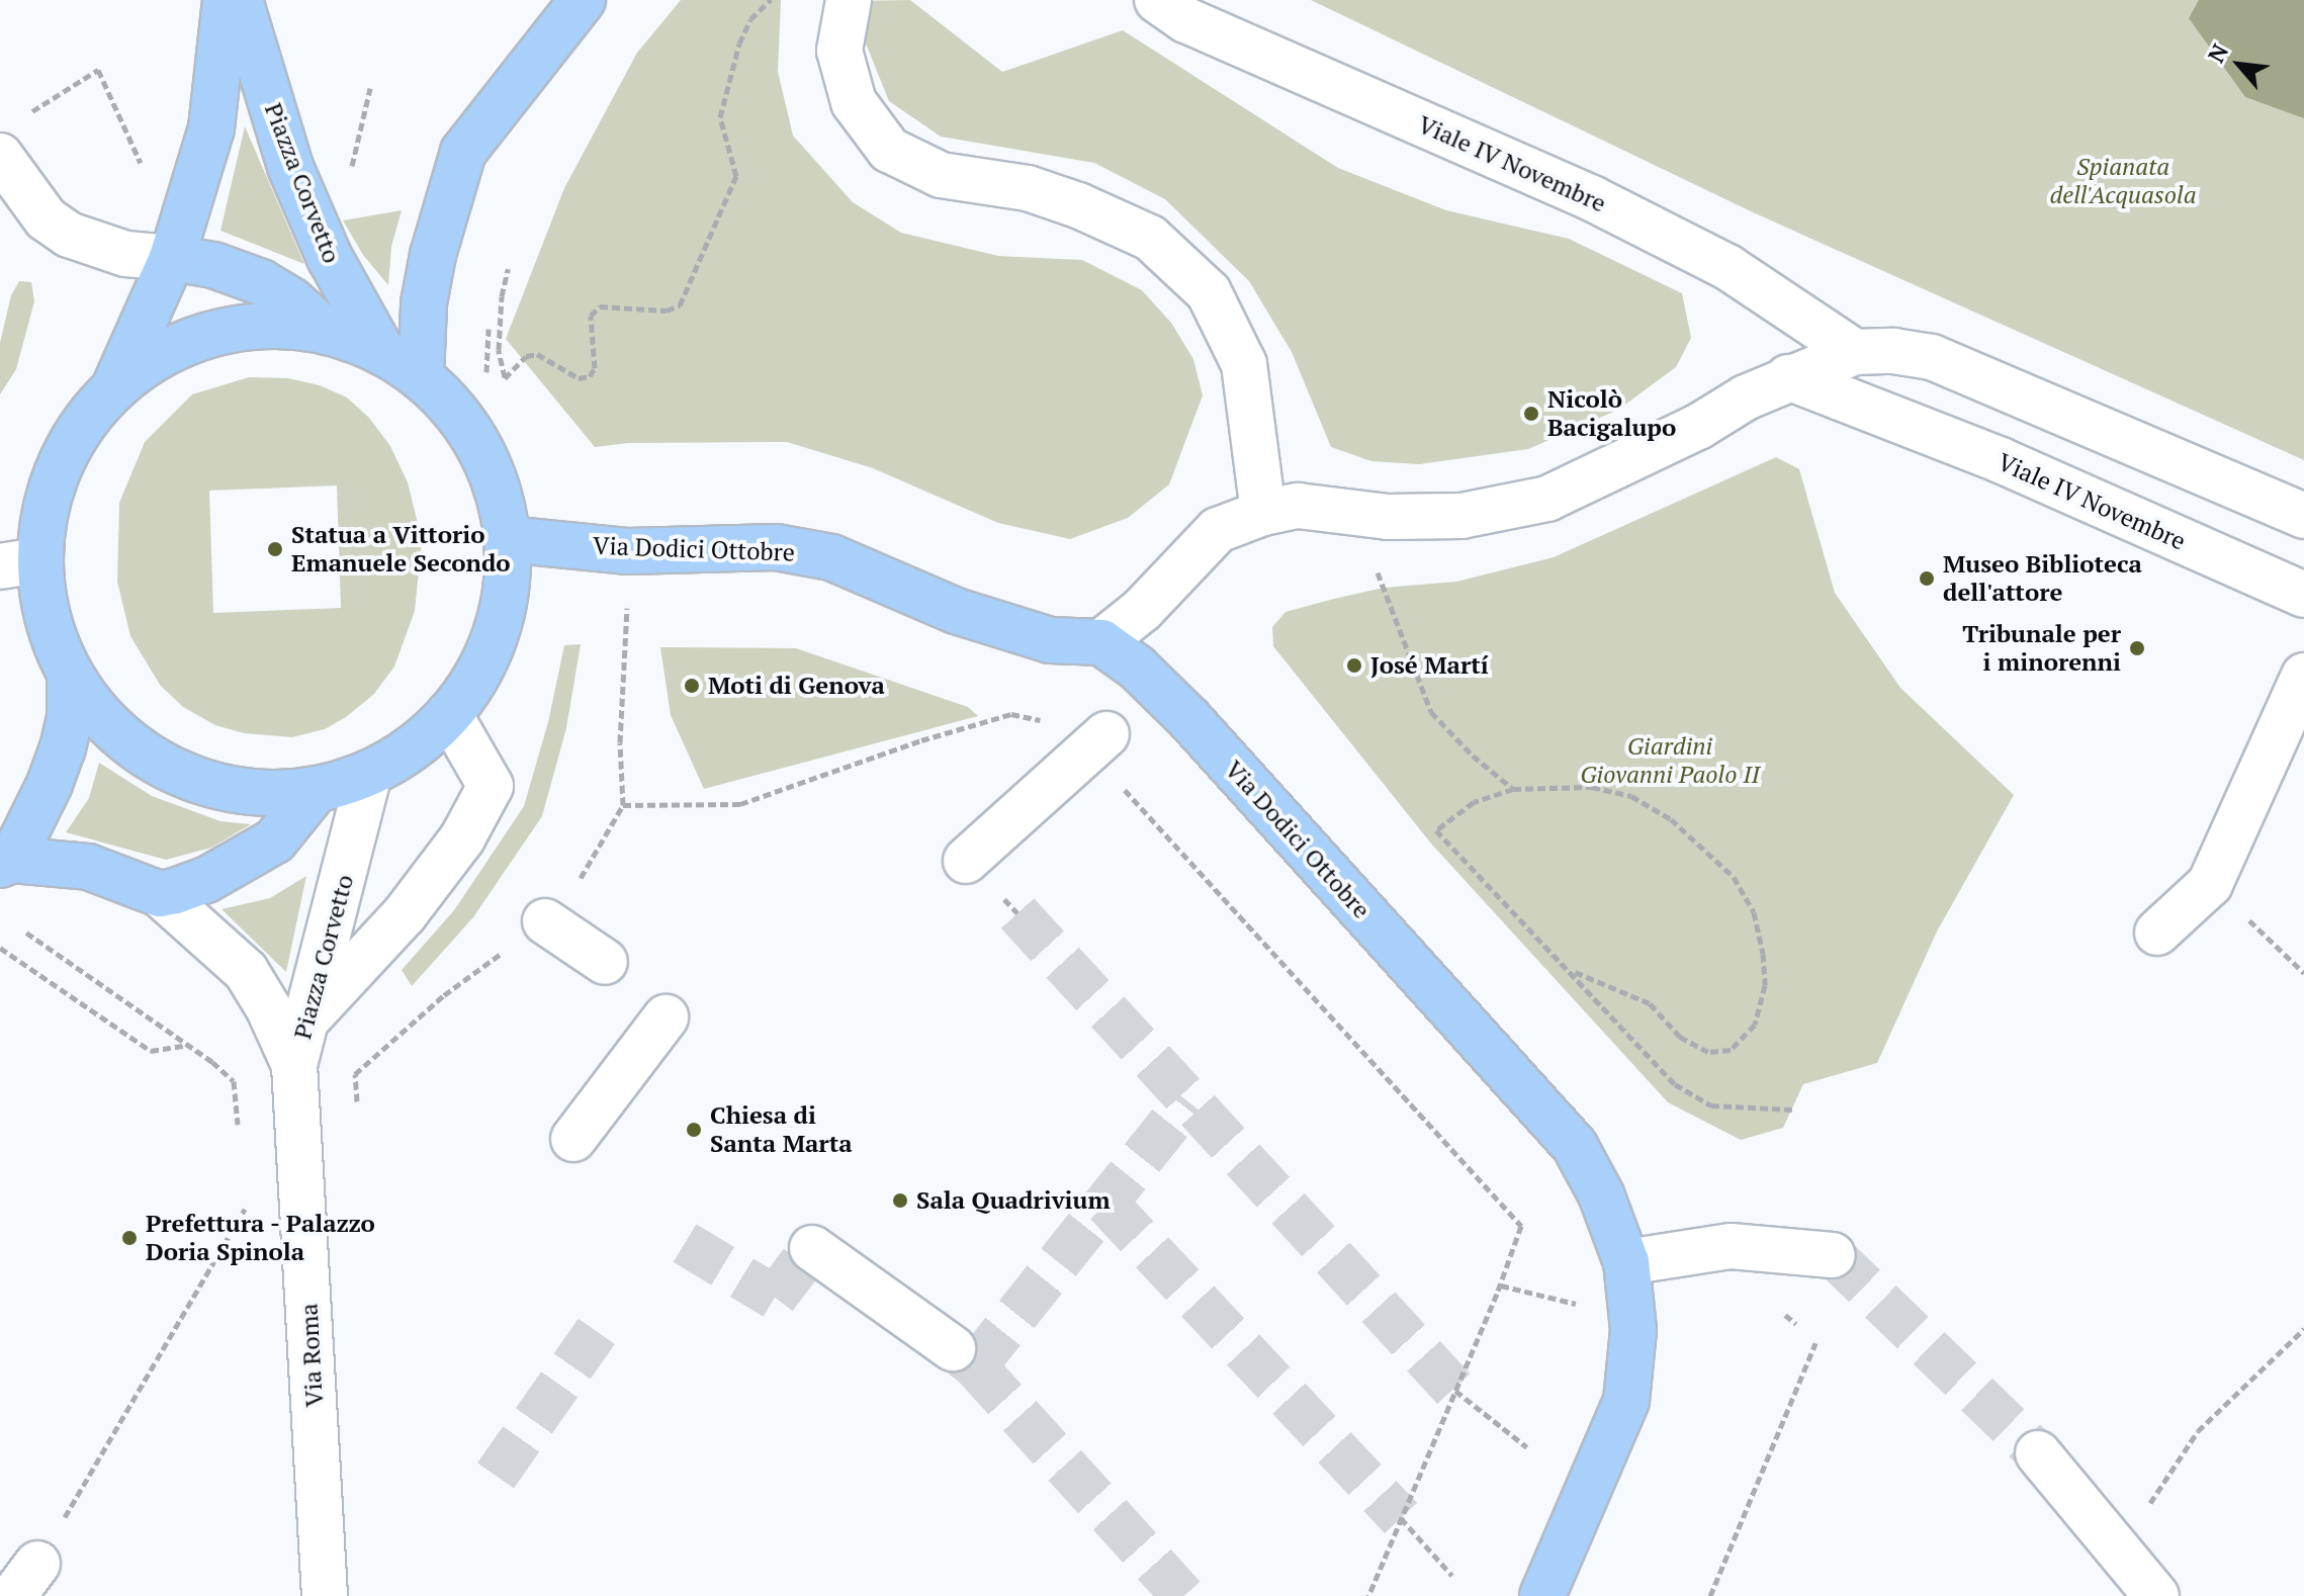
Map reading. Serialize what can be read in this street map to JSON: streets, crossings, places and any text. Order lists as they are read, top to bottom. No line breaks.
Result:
{"streets":{"main road":["Piazza Corvetto","Via Dodici Ottobre"],"street":["Viale IV Novembre","Via Roma"]},"crossings":[["Piazza Corvetto","Via Dodici Ottobre"],["Piazza Corvetto","Via Roma"]],"parks":["Spianata dell'Acquasola","Giardini Giovanni Paolo II"],"places":["Nicolò Bacigalupo","Statua a Vittorio Emanuele Secondo","Museo Biblioteca dell'attore","Tribunale per i minorenni","José Martí","Moti di Genova","Chiesa di Santa Marta","Sala Quadrivium","Prefettura - Palazzo Doria Spinola"],"north":"top left"}
